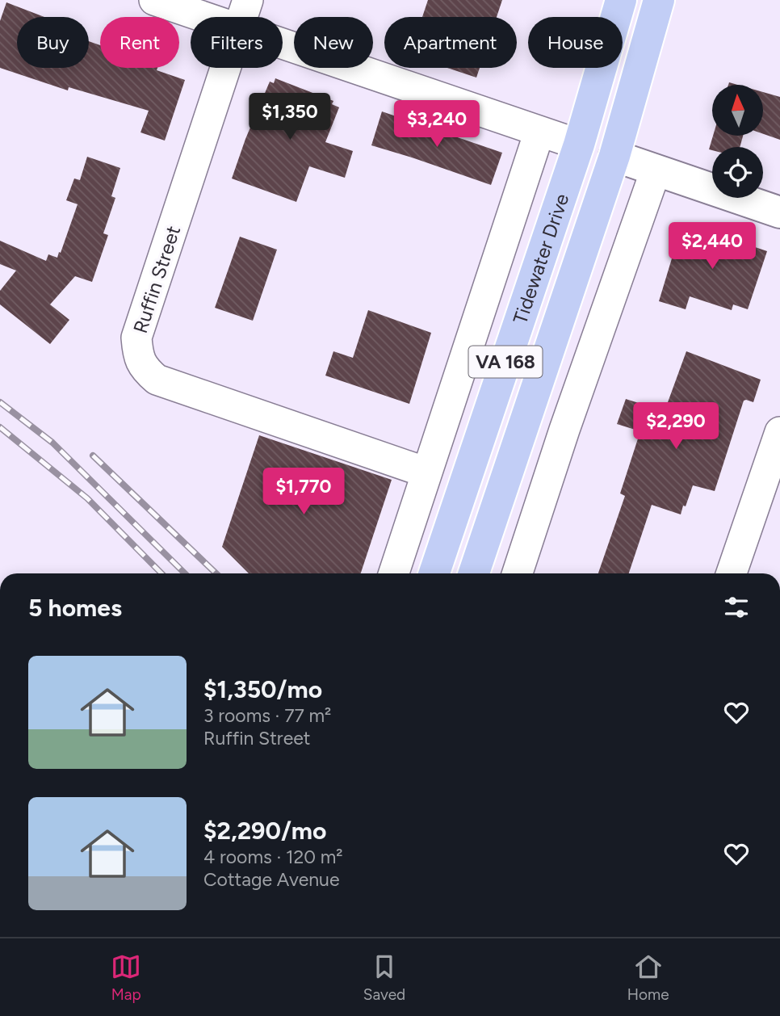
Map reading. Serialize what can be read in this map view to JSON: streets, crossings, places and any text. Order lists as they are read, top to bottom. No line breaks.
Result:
{"streets":{"highway":["Tidewater Drive","VA 168"],"street":["Ruffin Street"]},"crossings":[["Tidewater Drive","Ruffin Street"]],"north":"top","page":{"chip":["Buy","Rent","Filters","New","Apartment","House"],"price":["$1,350","$3,240","$2,440","$2,290","$1,770"],"heading":"5 homes","list":[{"name":"$1,350/mo","note":"3 rooms · 77 m² · Ruffin Street"},{"name":"$2,290/mo","note":"4 rooms · 120 m² · Cottage Avenue"}],"tabs":["Map","Saved","Home"]}}
